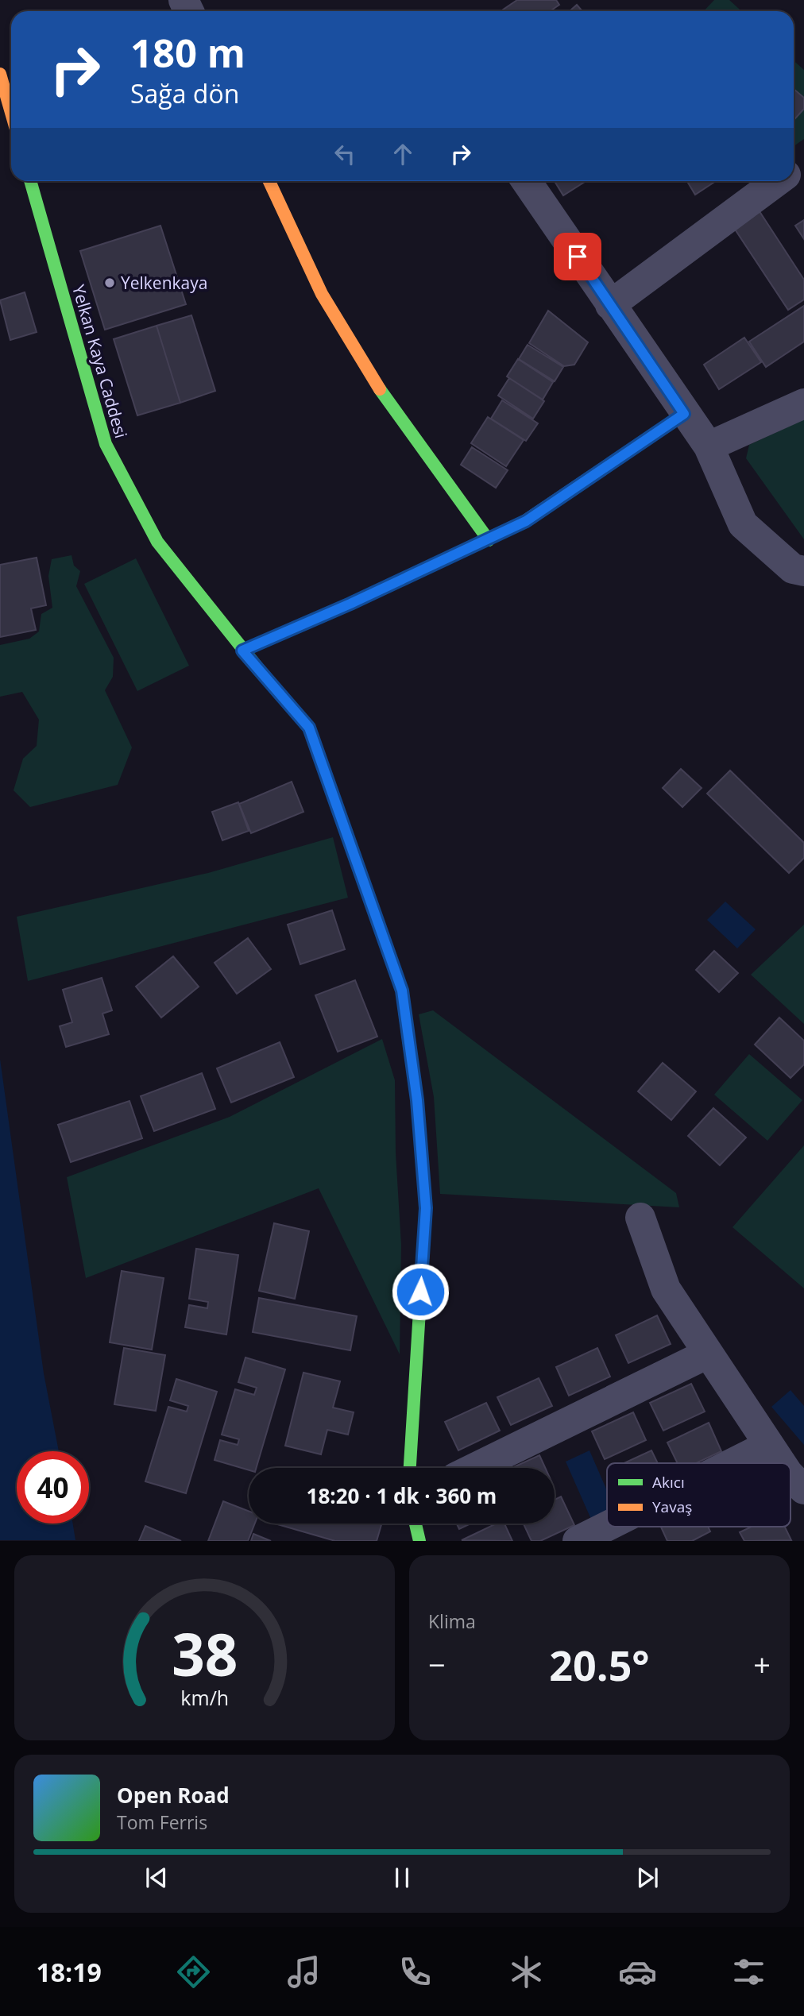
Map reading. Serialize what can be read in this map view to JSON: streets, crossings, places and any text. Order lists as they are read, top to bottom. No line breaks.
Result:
{"streets":{"street":["Yelkan Kaya Caddesi"]},"places":["Yelkenkaya"],"legend":["Akıcı","Yavaş"],"page":{"turn":["180 m","Sağa dön"],"limit":"40","trip":"18:20 · 1 dk · 360 m","tile":"Klima","heat":["−","20.5°","+"],"song":["Open Road","Tom Ferris"],"tabs":"18:19","gauge":["38","km/h"]}}
